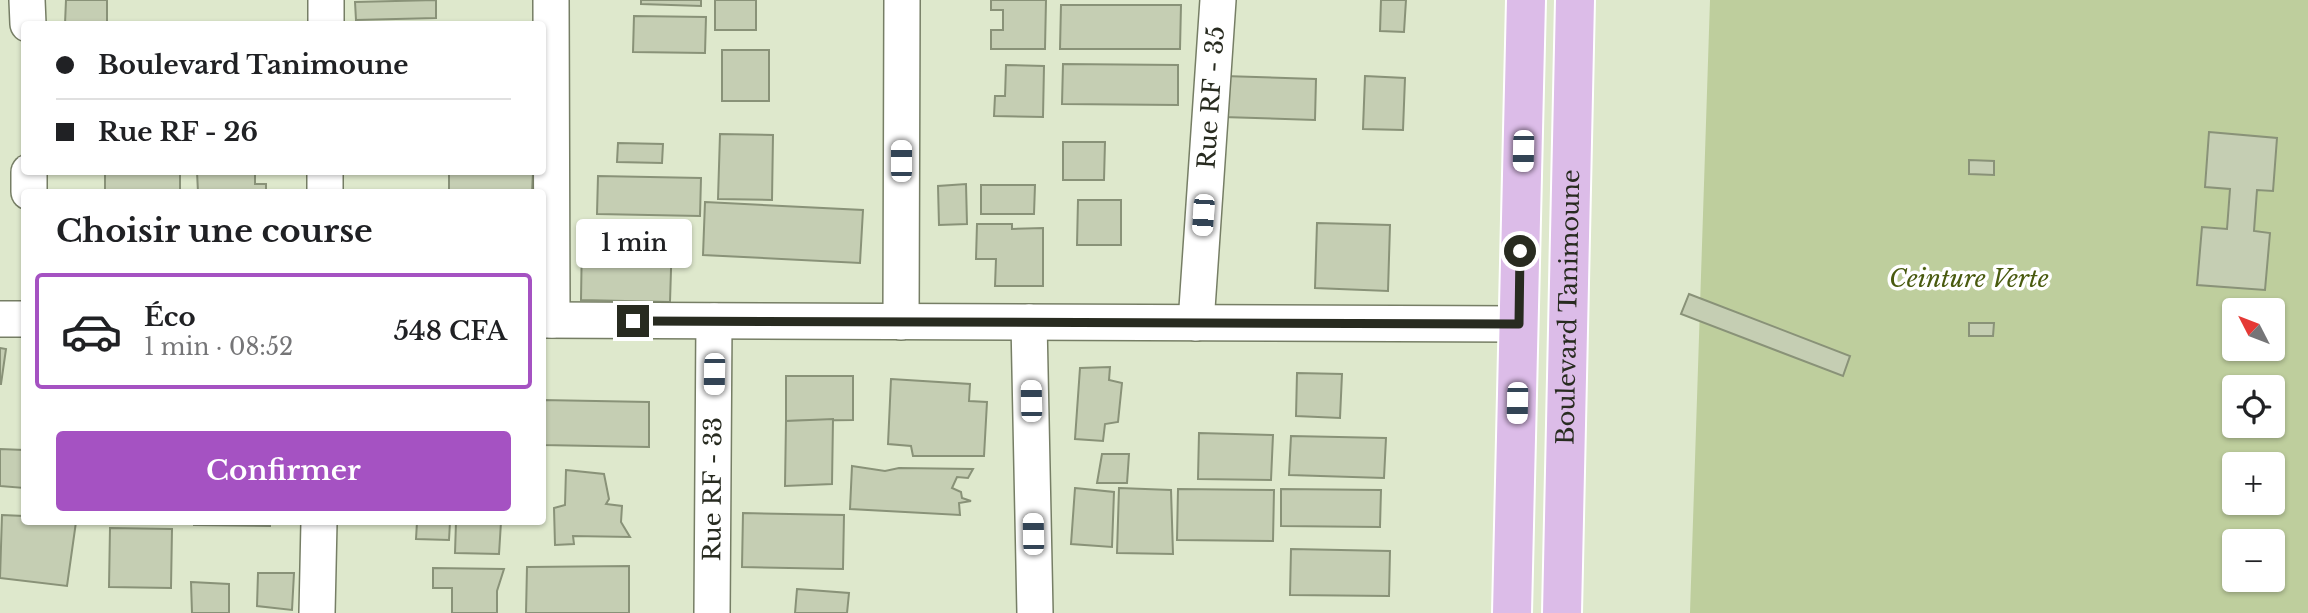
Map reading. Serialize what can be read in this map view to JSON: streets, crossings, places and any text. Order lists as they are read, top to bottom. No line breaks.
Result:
{"streets":{"main road":["Boulevard Tanimoune"],"street":["Rue RF - 35","Rue RF - 33"]},"parks":["Ceinture Verte"],"north":"top left","page":{"banner":["Boulevard Tanimoune","Rue RF - 26"],"heading":"Choisir une course","bubble":"1 min","list":[{"name":"Éco","note":"1 min · 08:52","value":"548 CFA"}],"map_buttons":["+","−"],"buttons":"Confirmer"}}
